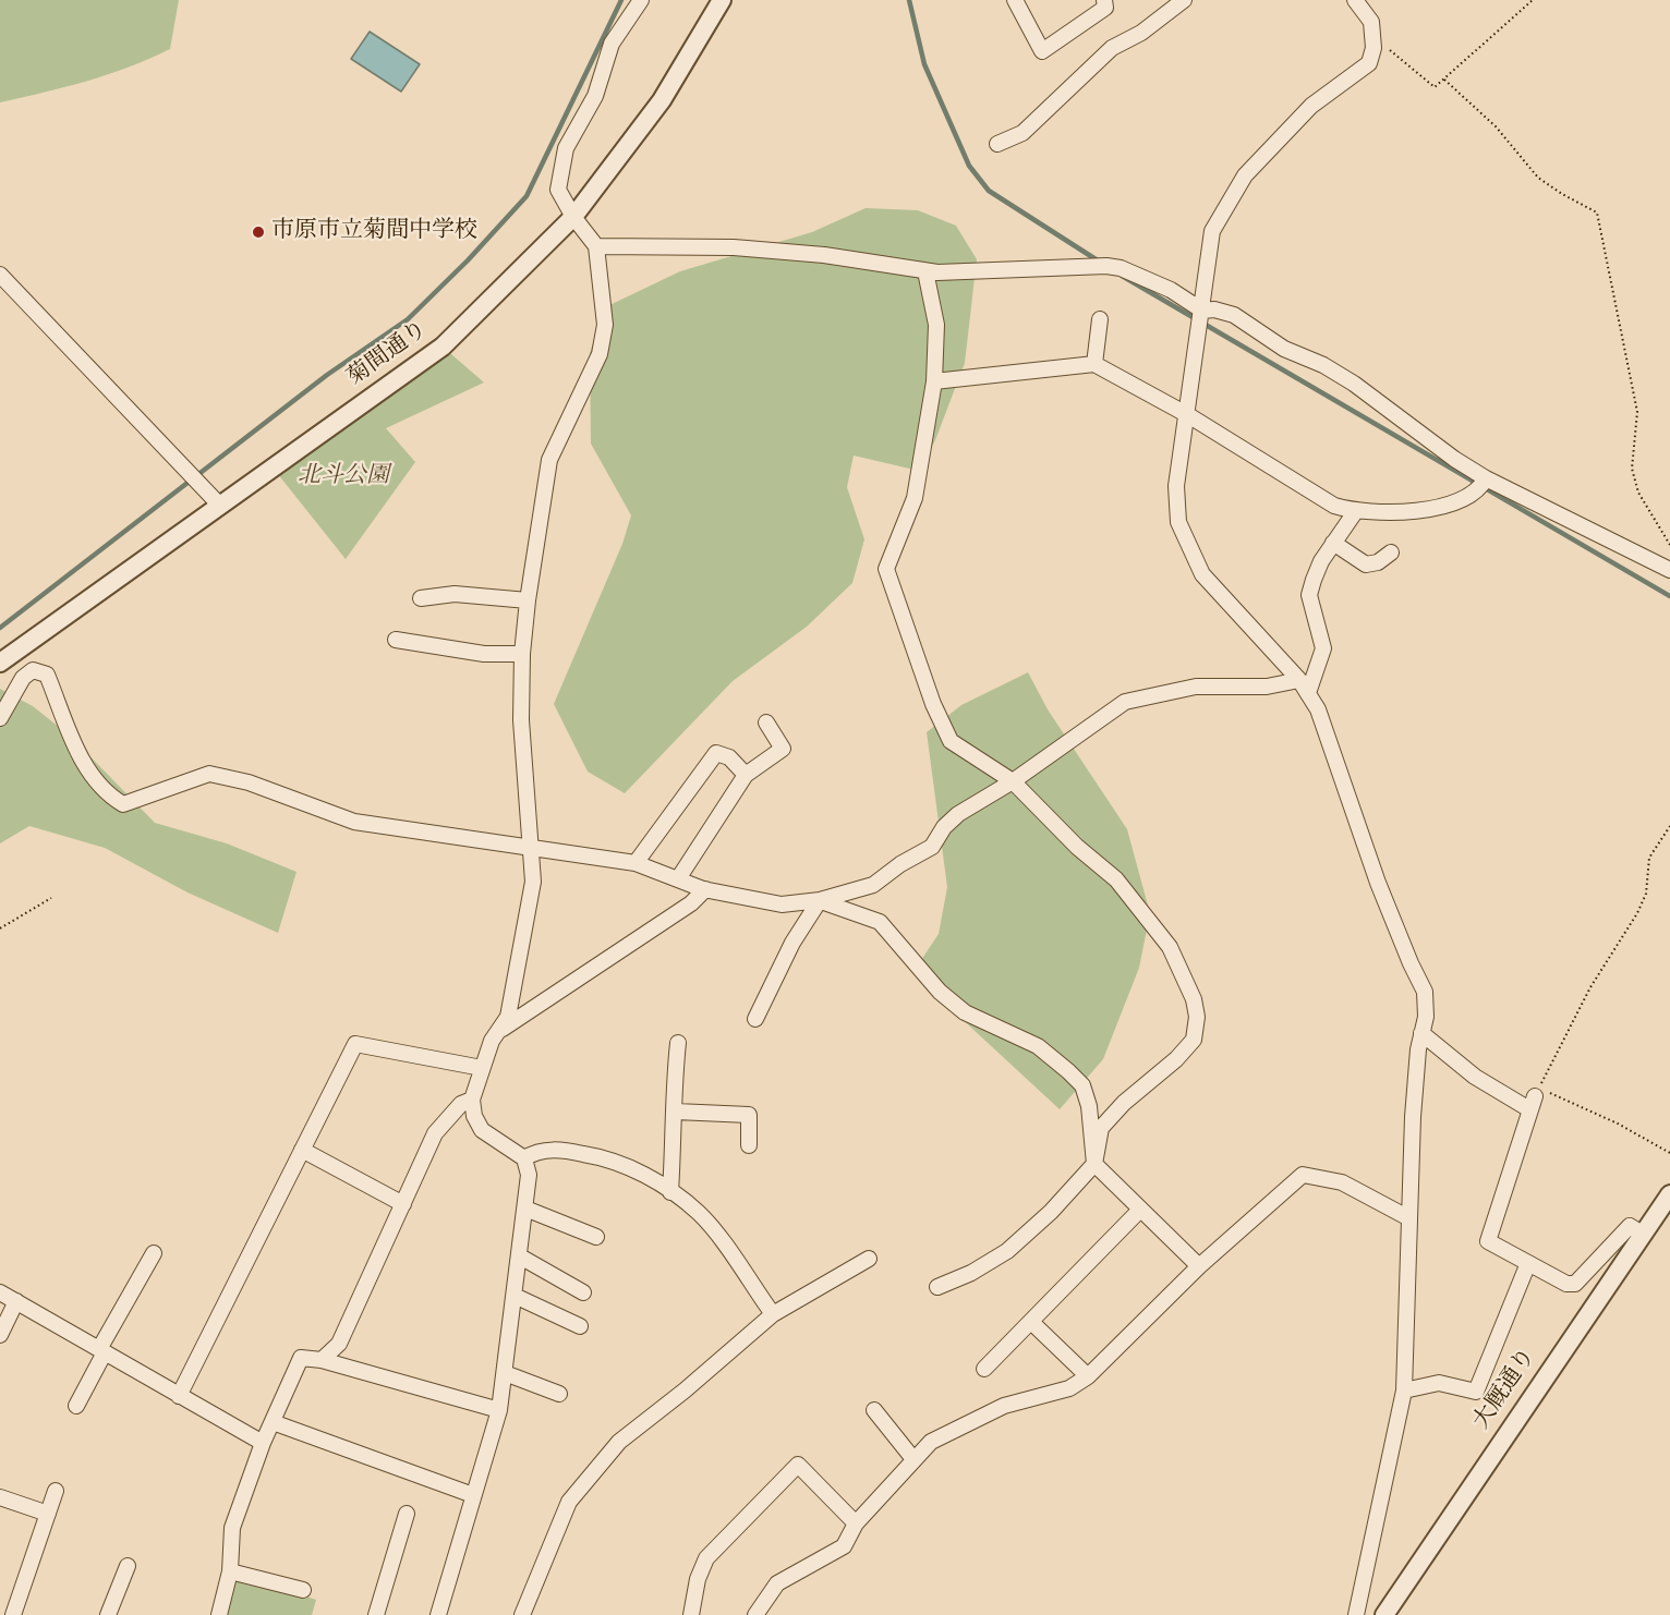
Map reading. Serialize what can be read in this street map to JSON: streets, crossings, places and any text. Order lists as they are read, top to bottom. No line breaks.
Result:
{"streets":{"street":["菊間通り","大厩通り"]},"parks":["北斗公園"],"places":["市原市立菊間中学校"]}
